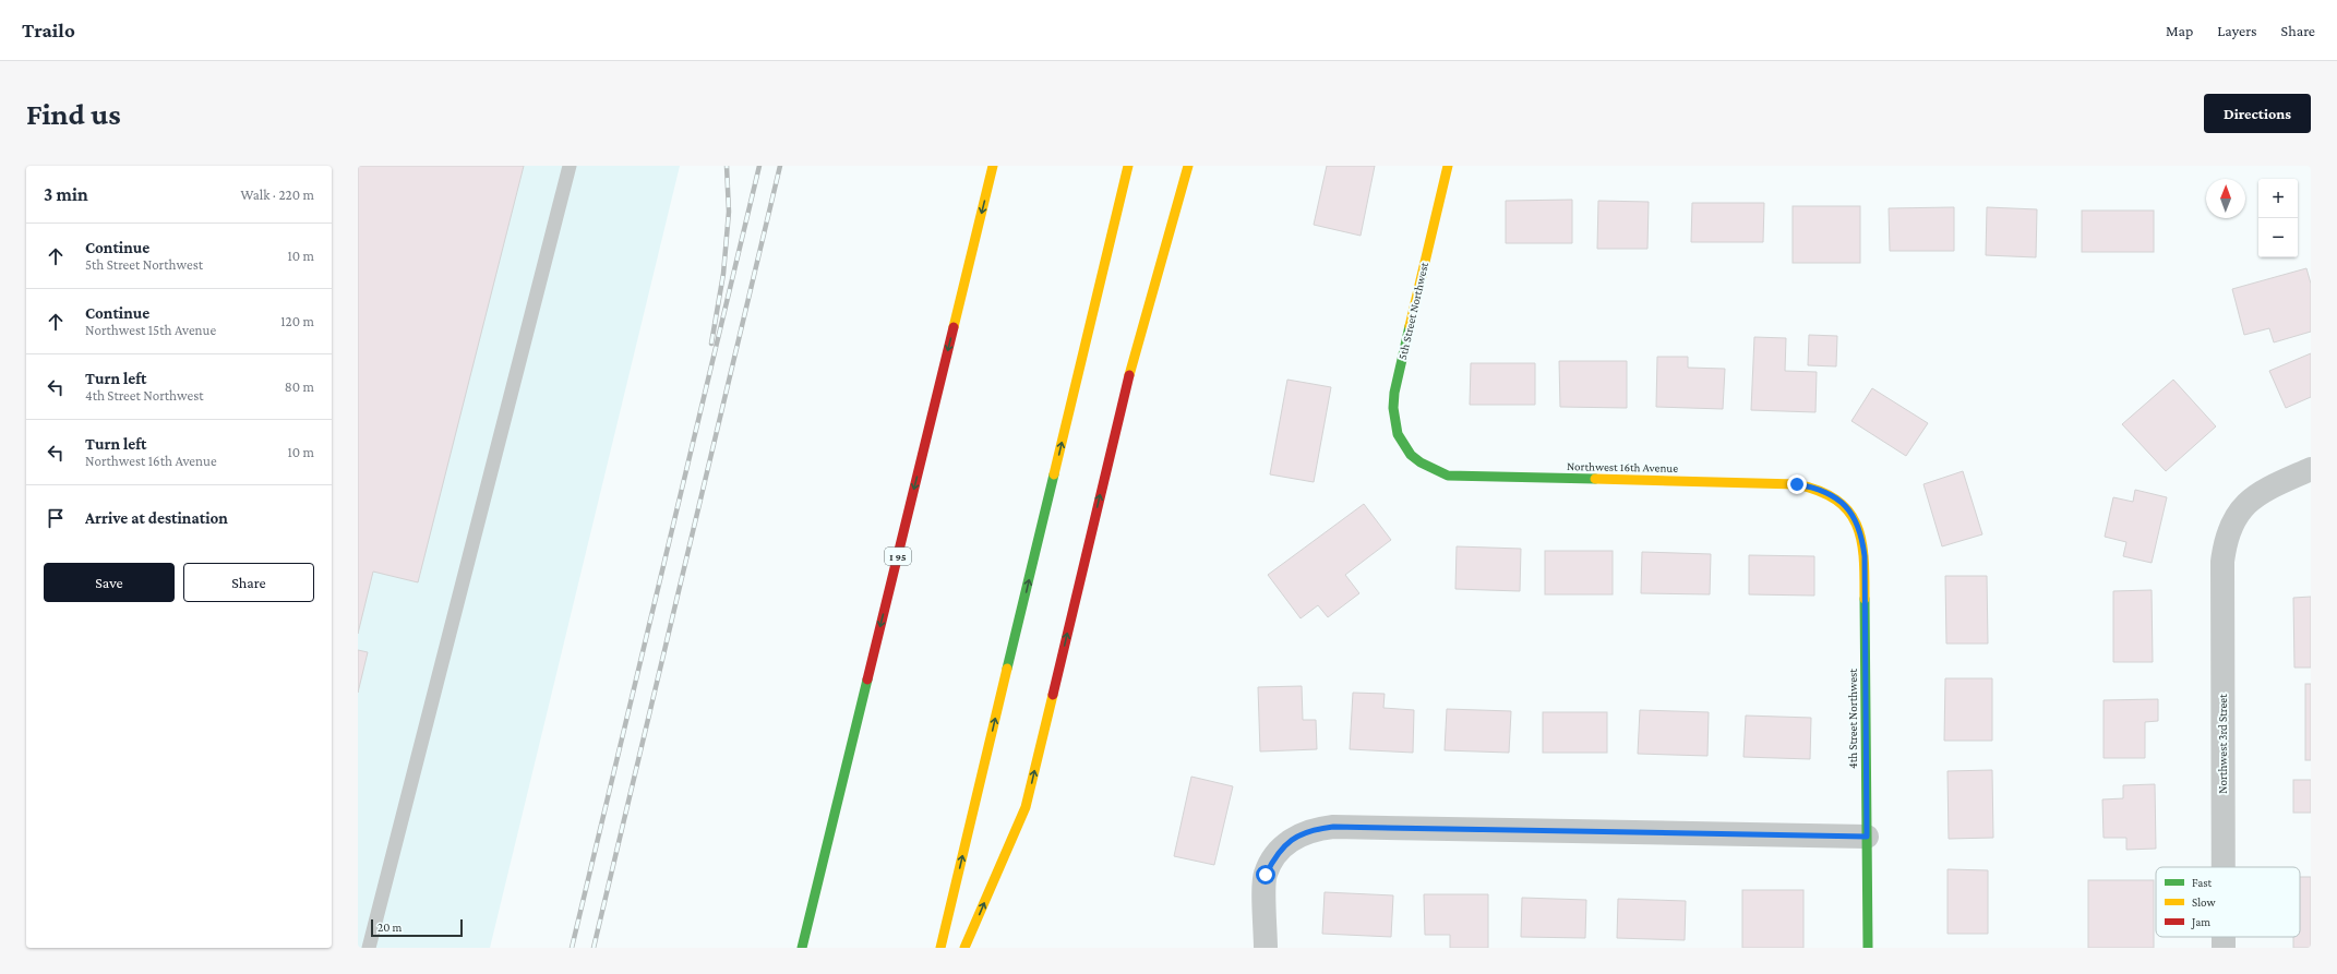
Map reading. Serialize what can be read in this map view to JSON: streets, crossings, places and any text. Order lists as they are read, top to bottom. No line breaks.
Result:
{"streets":{"main road":["5th Street Northwest","Northwest 16th Avenue","I 95","4th Street Northwest"],"street":["Northwest 3rd Street"]},"crossings":[["5th Street Northwest","Northwest 16th Avenue"],["Northwest 16th Avenue","4th Street Northwest"]],"legend":["Fast","Slow","Jam"],"scale_bar":"20 m","north":"top","page":{"header":"Trailo","nav":["Map","Layers","Share"],"buttons":["Directions",["Save","Share"]],"title":"Find us","heading":["3 min","Walk · 220 m"],"map_buttons":["+","−"],"list":[["Continue","5th Street Northwest","10 m"],["Continue","Northwest 15th Avenue","120 m"],["Turn left","4th Street Northwest","80 m"],["Turn left","Northwest 16th Avenue","10 m"],"Arrive at destination"],"scale":"20 m"}}
